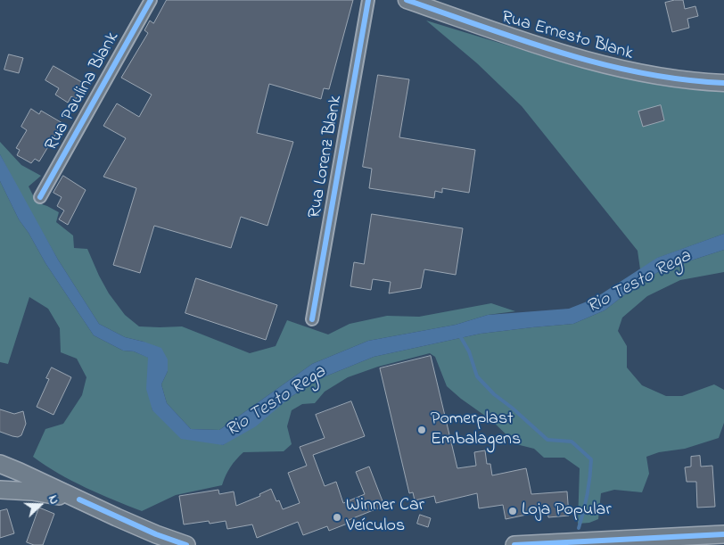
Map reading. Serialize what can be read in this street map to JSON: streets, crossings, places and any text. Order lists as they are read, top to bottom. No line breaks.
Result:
{"streets":{"street":["Rua Ernesto Blank","Rua Paulina Blank","Rua Lorenz Blank"]},"water":["Rio Testo Rega"],"places":["Pomerplast Embalagens","Loja Popular","Winner Car Veículos"],"north":"right"}
